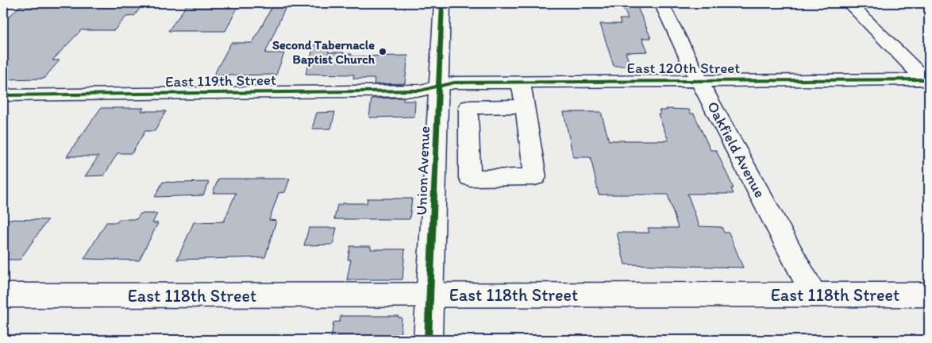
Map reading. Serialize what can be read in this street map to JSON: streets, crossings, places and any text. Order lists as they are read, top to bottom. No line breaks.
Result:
{"streets":{"street":["East 120th Street","East 119th Street","Oakfield Avenue","Union Avenue","East 118th Street"]},"crossings":[["East 120th Street","East 119th Street"],["East 120th Street","Oakfield Avenue"],["East 120th Street","Union Avenue"],["East 119th Street","Union Avenue"],["Oakfield Avenue","East 118th Street"],["Union Avenue","East 118th Street"]],"places":["Second Tabernacle Baptist Church"]}
